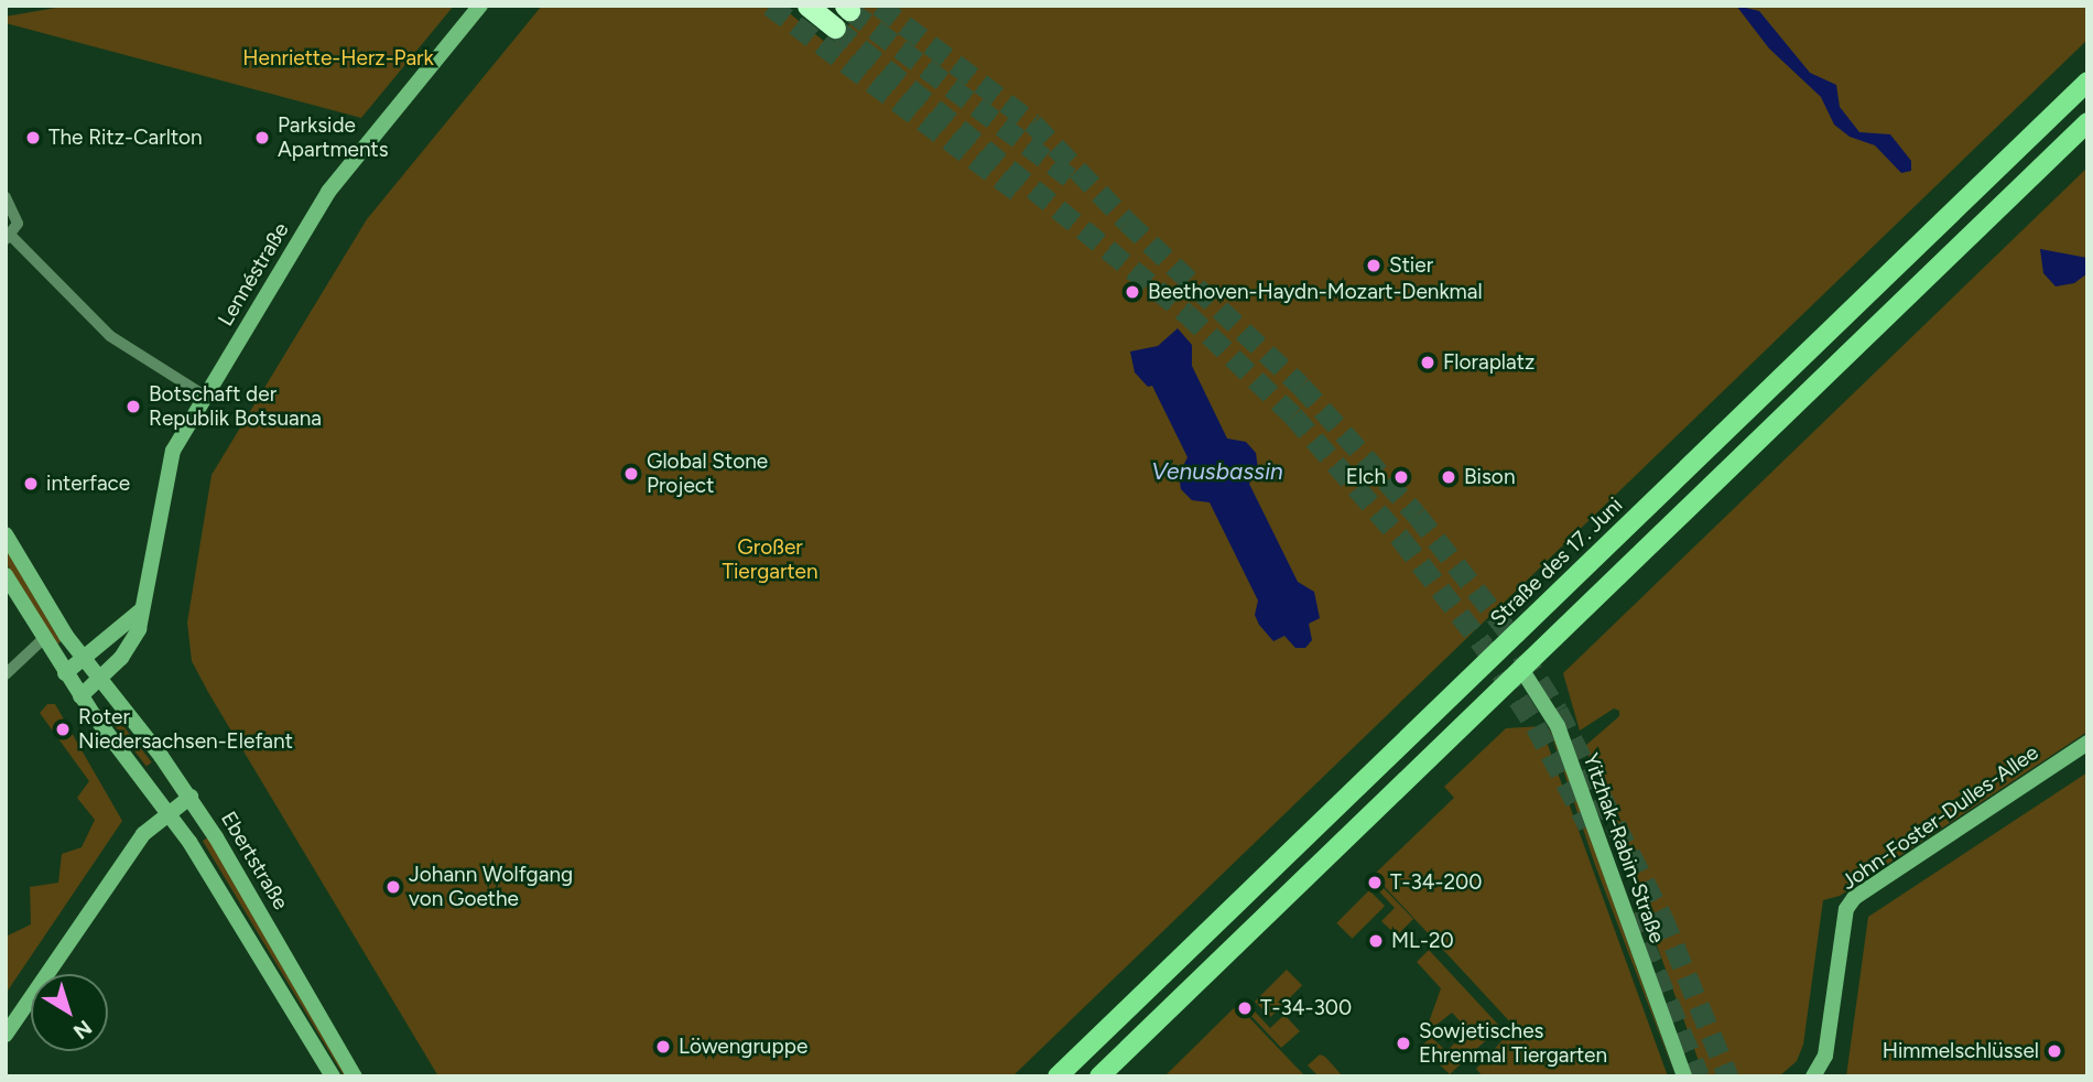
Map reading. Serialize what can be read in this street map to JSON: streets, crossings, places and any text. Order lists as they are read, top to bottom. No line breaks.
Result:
{"streets":{"main road":["Lennéstraße","Straße des 17. Juni","John-Foster-Dulles-Allee","Yitzhak-Rabin-Straße","Ebertstraße"]},"crossings":[["Lennéstraße","Ebertstraße"],["Straße des 17. Juni","Yitzhak-Rabin-Straße"]],"water":["Venusbassin"],"parks":["Henriette-Herz-Park","Großer Tiergarten"],"places":["The Ritz-Carlton","Parkside Apartments","Stier","Beethoven-Haydn-Mozart-Denkmal","Floraplatz","Botschaft der Republik Botsuana","Global Stone Project","Elch","Bison","interface","Roter Niedersachsen-Elefant","T-34-200","Johann Wolfgang von Goethe","ML-20","T-34-300","Sowjetisches Ehrenmal Tiergarten","Löwengruppe","Himmelschlüssel"],"north":"bottom right"}
